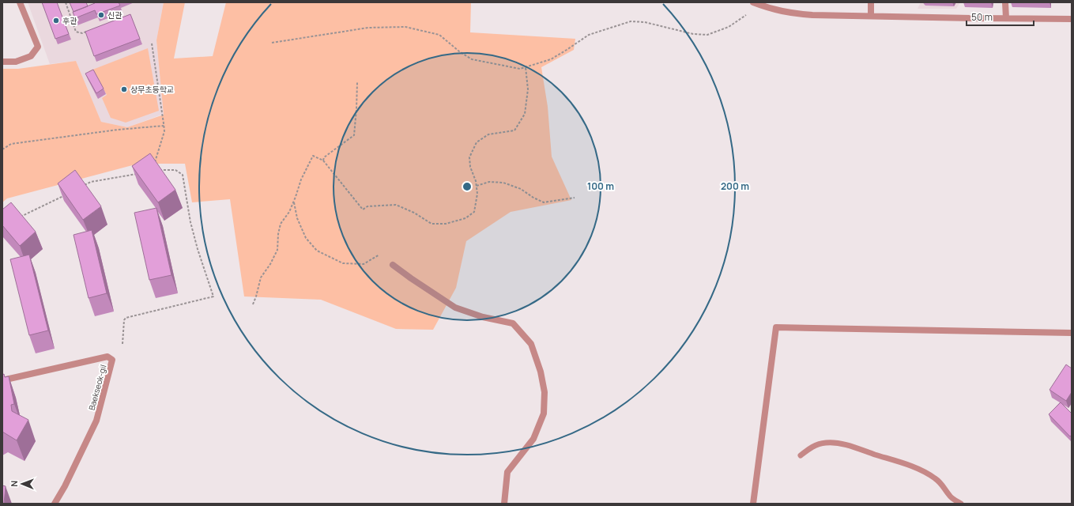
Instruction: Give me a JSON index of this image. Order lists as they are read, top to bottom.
{
  "streets": {
    "street": ["Baekseok-gil"]
  },
  "places": ["신관", "후관", "상무초등학교"],
  "scale_bar": "50 m",
  "north": "left",
  "rings": ["100 m", "200 m"]
}
